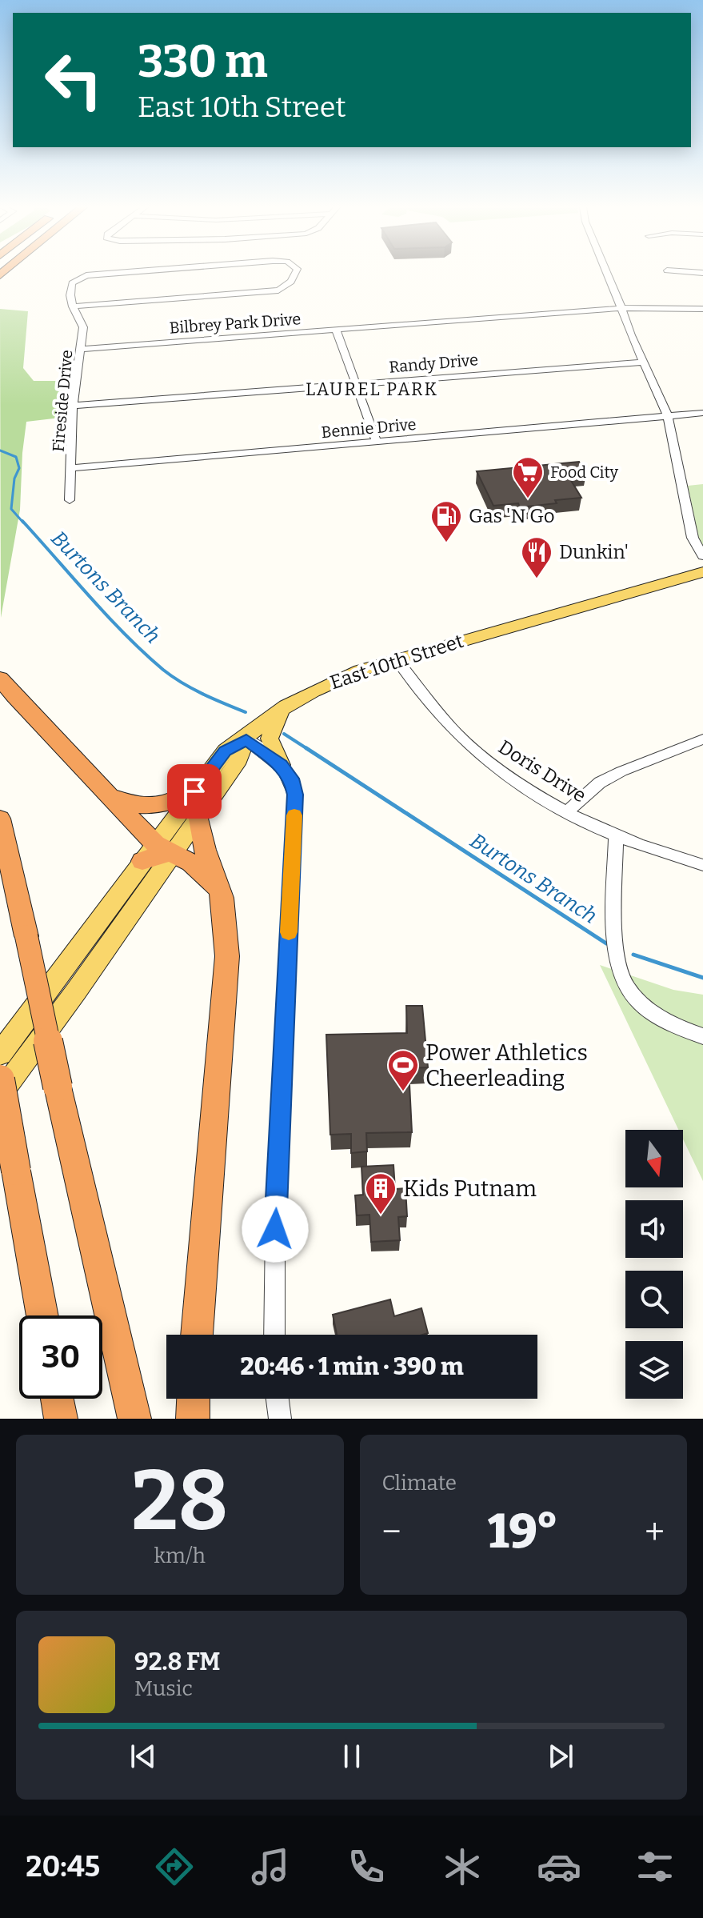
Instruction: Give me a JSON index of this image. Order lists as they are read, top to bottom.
{
  "streets": {
    "main road": ["East 10th Street"],
    "street": [
      "Bilbrey Park Drive",
      "Randy Drive",
      "Fireside Drive",
      "Bennie Drive",
      "Doris Drive"
    ]
  },
  "crossings": [
    ["Bilbrey Park Drive", "Fireside Drive"],
    ["Randy Drive", "Fireside Drive"],
    ["Fireside Drive", "Bennie Drive"],
    ["East 10th Street", "Doris Drive"]
  ],
  "districts": ["LAUREL PARK"],
  "water": ["Burtons Branch"],
  "places": {
    "supermarket": ["Food City"],
    "fuel station": ["Gas 'N Go"],
    "restaurant": ["Dunkin'"],
    "sports": ["Power Athletics Cheerleading"],
    "building": ["Kids Putnam"]
  },
  "north": "bottom",
  "page": {
    "turn": ["330 m", "East 10th Street"],
    "limit": "30",
    "trip": "20:46 · 1 min · 390 m",
    "tile": [
      ["28", "km/h"],
      "Climate"
    ],
    "heat": ["−", "19°", "+"],
    "song": ["92.8 FM", "Music"],
    "tabs": "20:45"
  }
}
